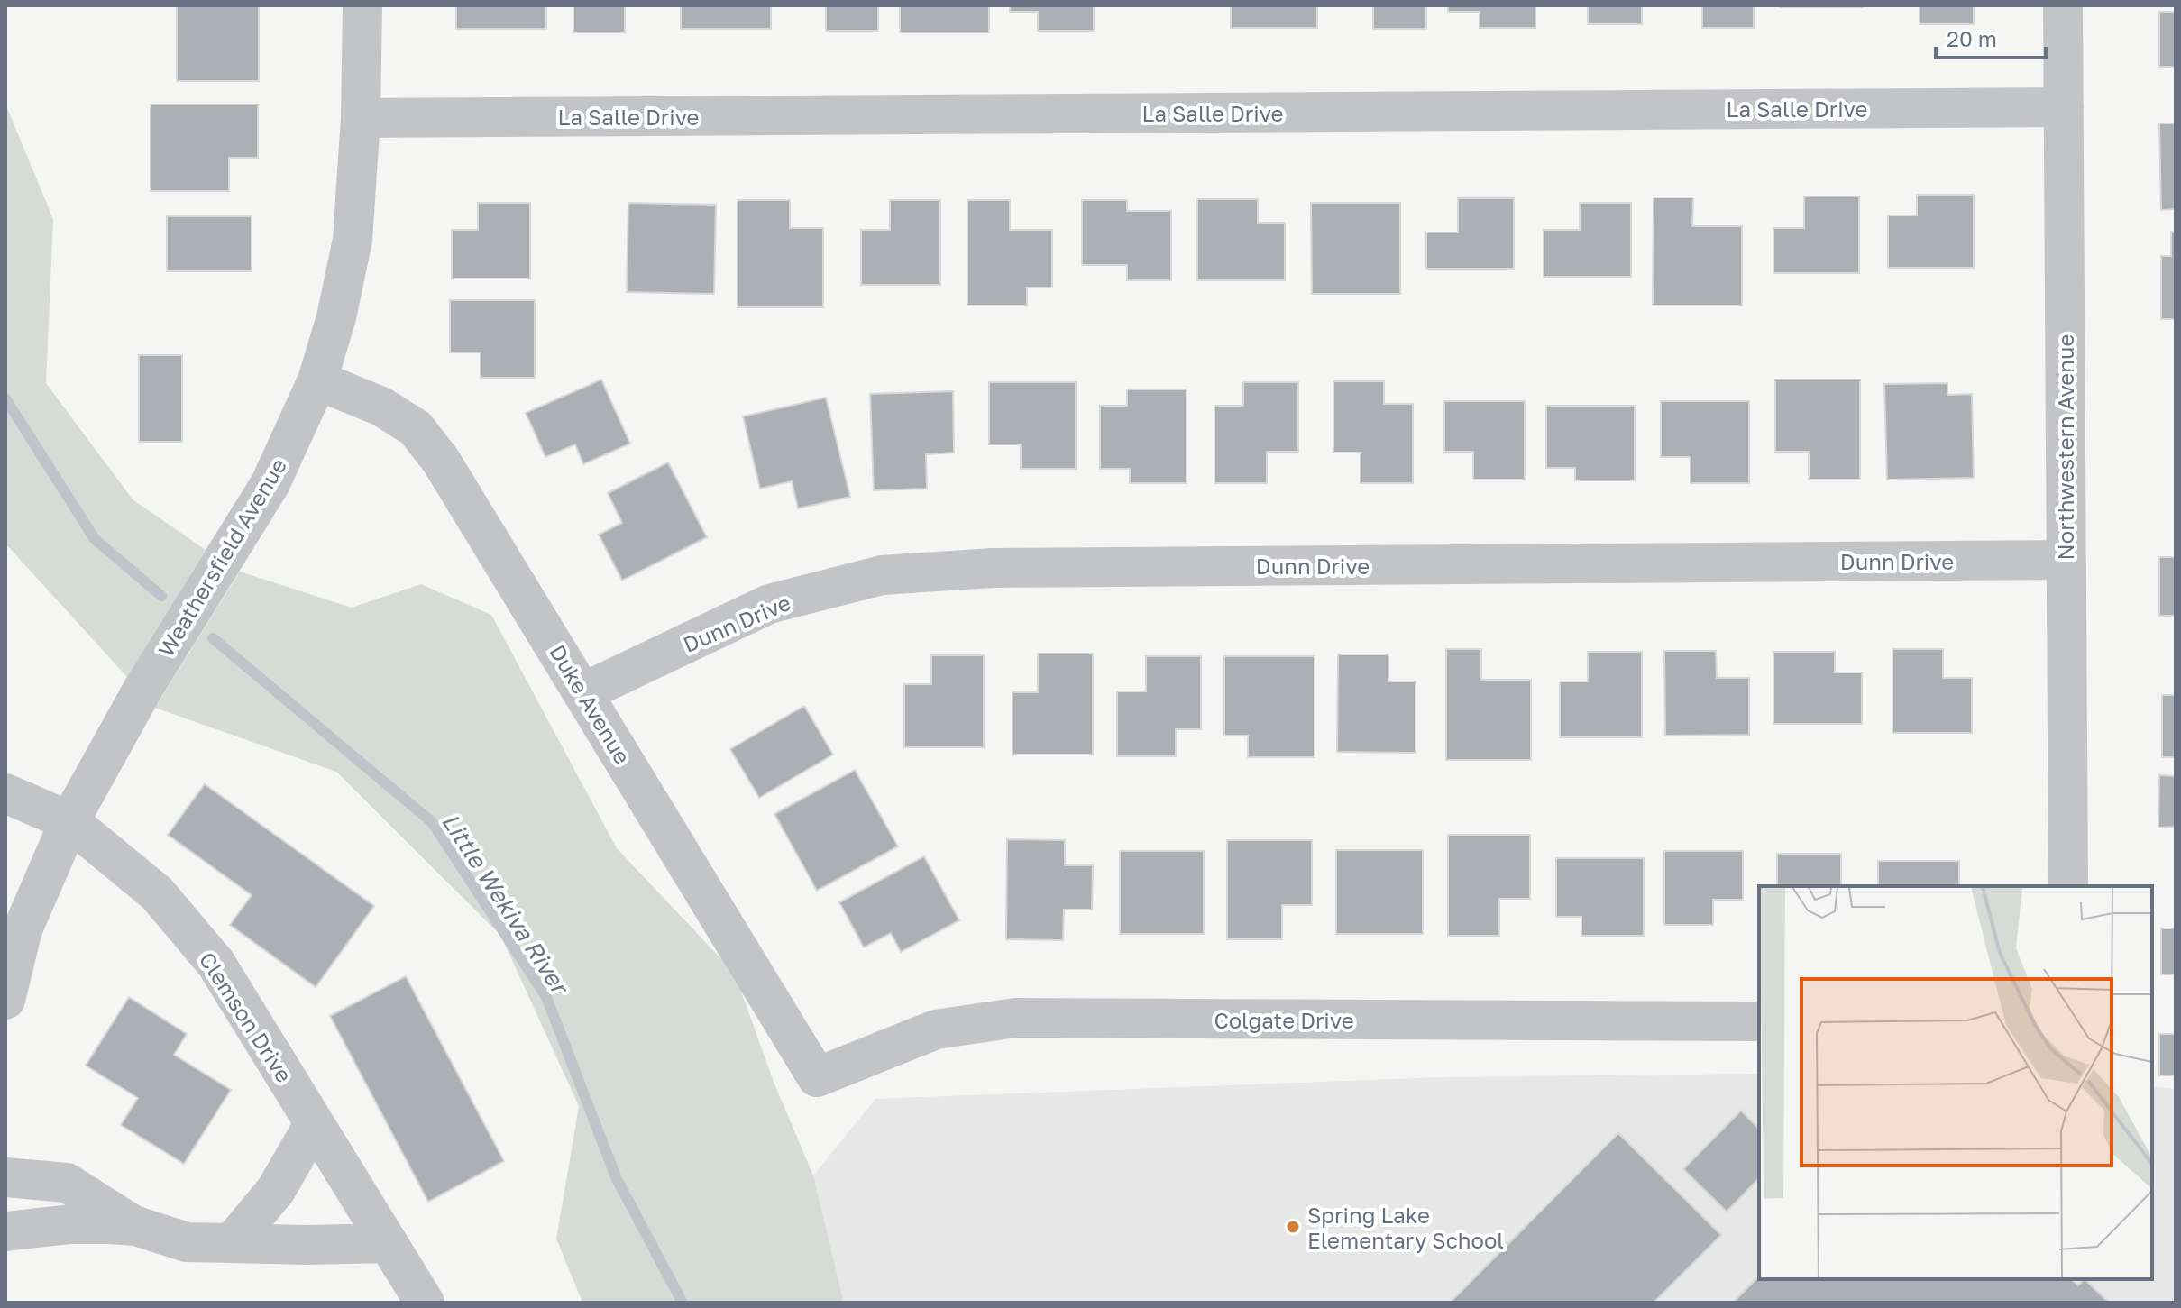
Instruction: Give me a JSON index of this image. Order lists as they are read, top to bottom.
{
  "streets": {
    "street": [
      "La Salle Drive",
      "Northwestern Avenue",
      "Weathersfield Avenue",
      "Dunn Drive",
      "Duke Avenue",
      "Clemson Drive",
      "Colgate Drive"
    ]
  },
  "crossings": [
    ["La Salle Drive", "Northwestern Avenue"],
    ["La Salle Drive", "Weathersfield Avenue"],
    ["Northwestern Avenue", "Dunn Drive"],
    ["Weathersfield Avenue", "Duke Avenue"],
    ["Weathersfield Avenue", "Clemson Drive"],
    ["Dunn Drive", "Duke Avenue"],
    ["Duke Avenue", "Colgate Drive"]
  ],
  "water": ["Little Wekiva River"],
  "places": ["Spring Lake Elementary School"],
  "scale_bar": "20 m"
}
